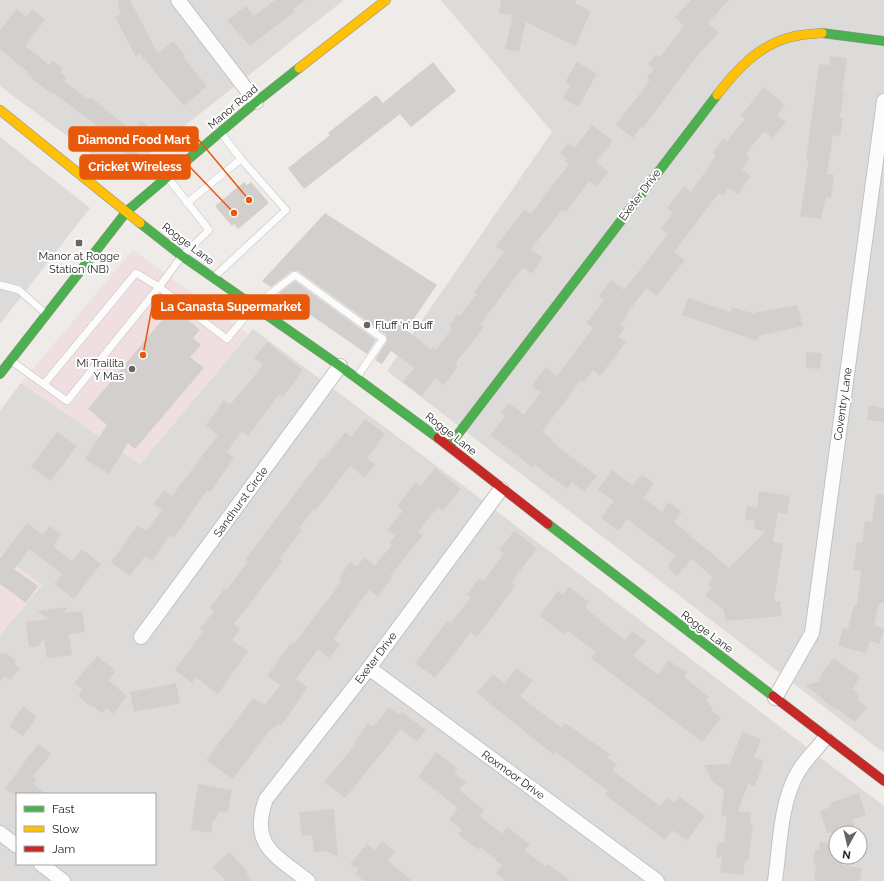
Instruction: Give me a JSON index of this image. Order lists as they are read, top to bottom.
{
  "streets": {
    "street": [
      "Manor Road",
      "Exeter Drive",
      "Rogge Lane",
      "Coventry Lane",
      "Sandhurst Circle",
      "Roxmoor Drive"
    ]
  },
  "crossings": [
    ["Manor Road", "Rogge Lane"],
    ["Exeter Drive", "Rogge Lane"],
    ["Exeter Drive", "Roxmoor Drive"],
    ["Rogge Lane", "Coventry Lane"],
    ["Rogge Lane", "Sandhurst Circle"]
  ],
  "places": {
    "other": [
      "Diamond Food Mart",
      "Cricket Wireless",
      "Fluff ‘n’ Buff",
      "La Canasta Supermarket",
      "Mi Trailita Y Mas"
    ],
    "transit": ["Manor at Rogge Station (NB)"]
  },
  "legend": ["Fast", "Slow", "Jam"],
  "north": "bottom"
}
